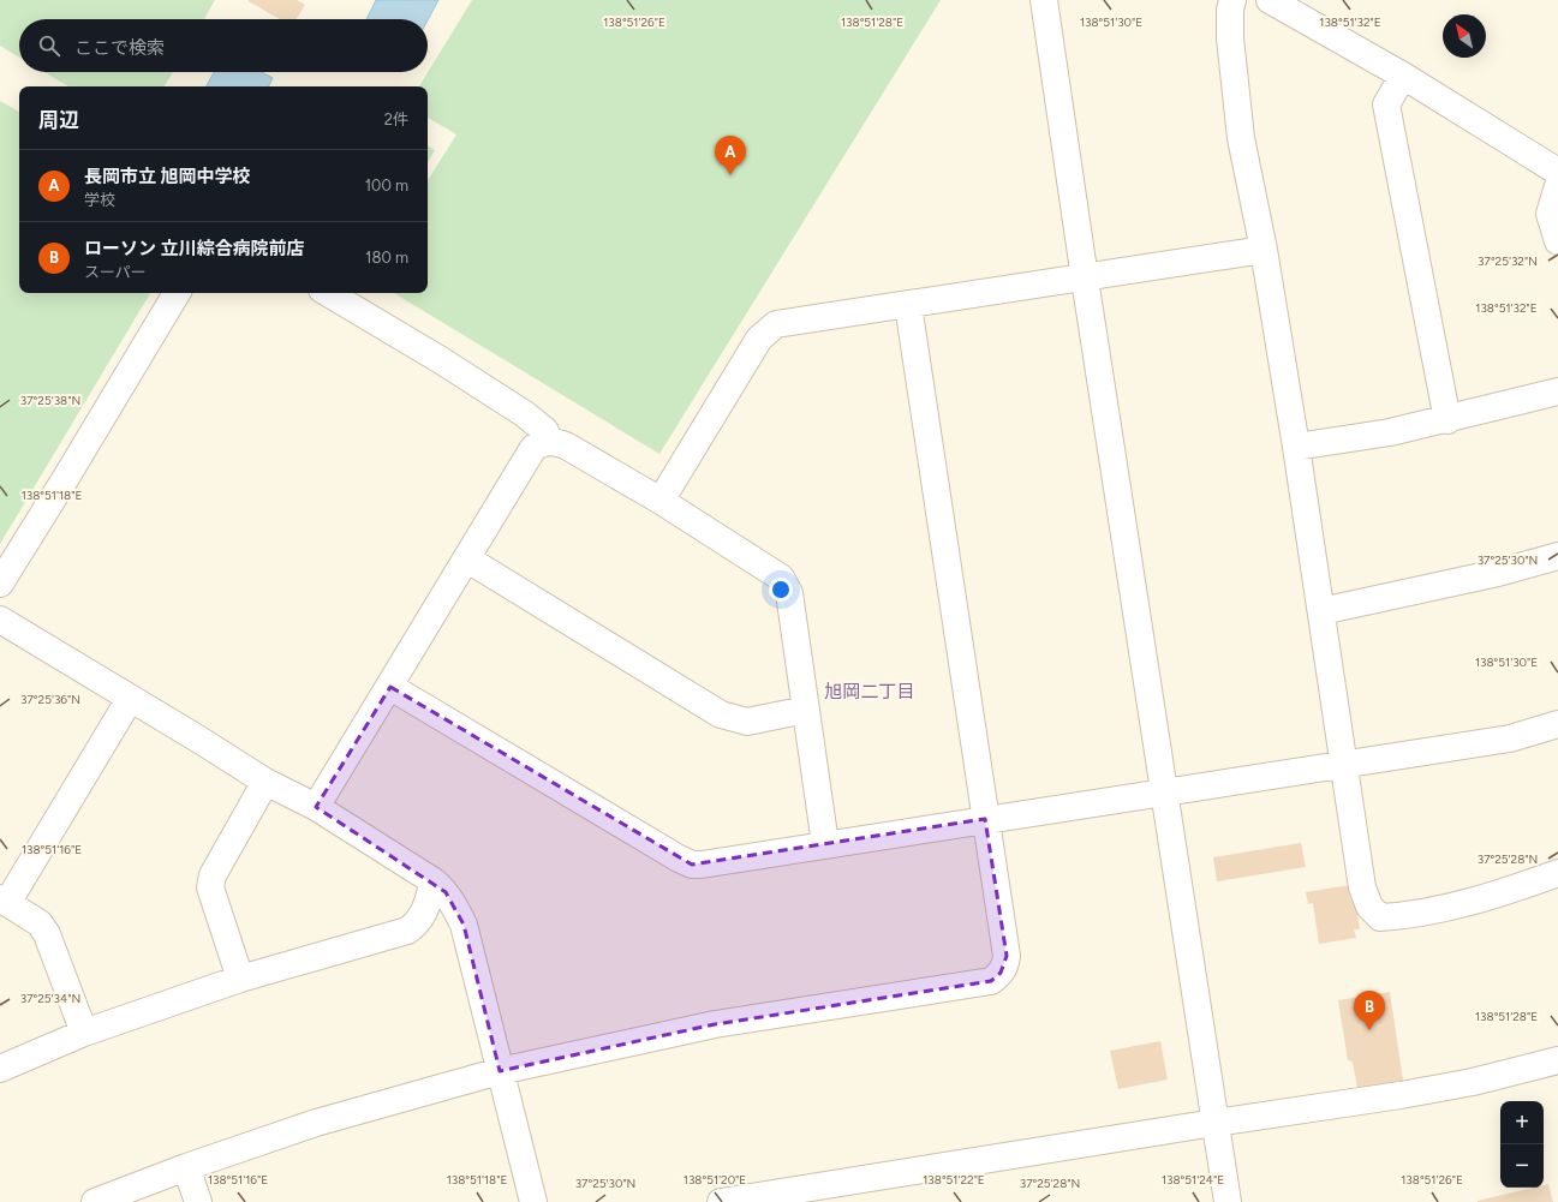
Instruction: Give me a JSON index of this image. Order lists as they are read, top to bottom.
{
  "districts": ["旭岡二丁目"],
  "north": "top left",
  "page": {
    "search": "ここで検索",
    "heading": ["周辺", "2件"],
    "pins": ["A", "B"],
    "list": [
      {
        "mark": "A",
        "name": "長岡市立 旭岡中学校",
        "note": "学校",
        "value": "100 m"
      },
      {
        "mark": "B",
        "name": "ローソン 立川綜合病院前店",
        "note": "スーパー",
        "value": "180 m"
      }
    ],
    "map_buttons": ["+", "−"]
  },
  "coordinates": [
    "138°51'26\"E",
    "138°51'28\"E",
    "138°51'30\"E",
    "138°51'32\"E",
    "37°25'32\"N",
    "37°25'38\"N",
    "138°51'18\"E",
    "37°25'30\"N",
    "37°25'36\"N",
    "138°51'16\"E",
    "37°25'28\"N",
    "37°25'34\"N",
    "138°51'20\"E",
    "138°51'22\"E",
    "138°51'24\"E"
  ]
}
